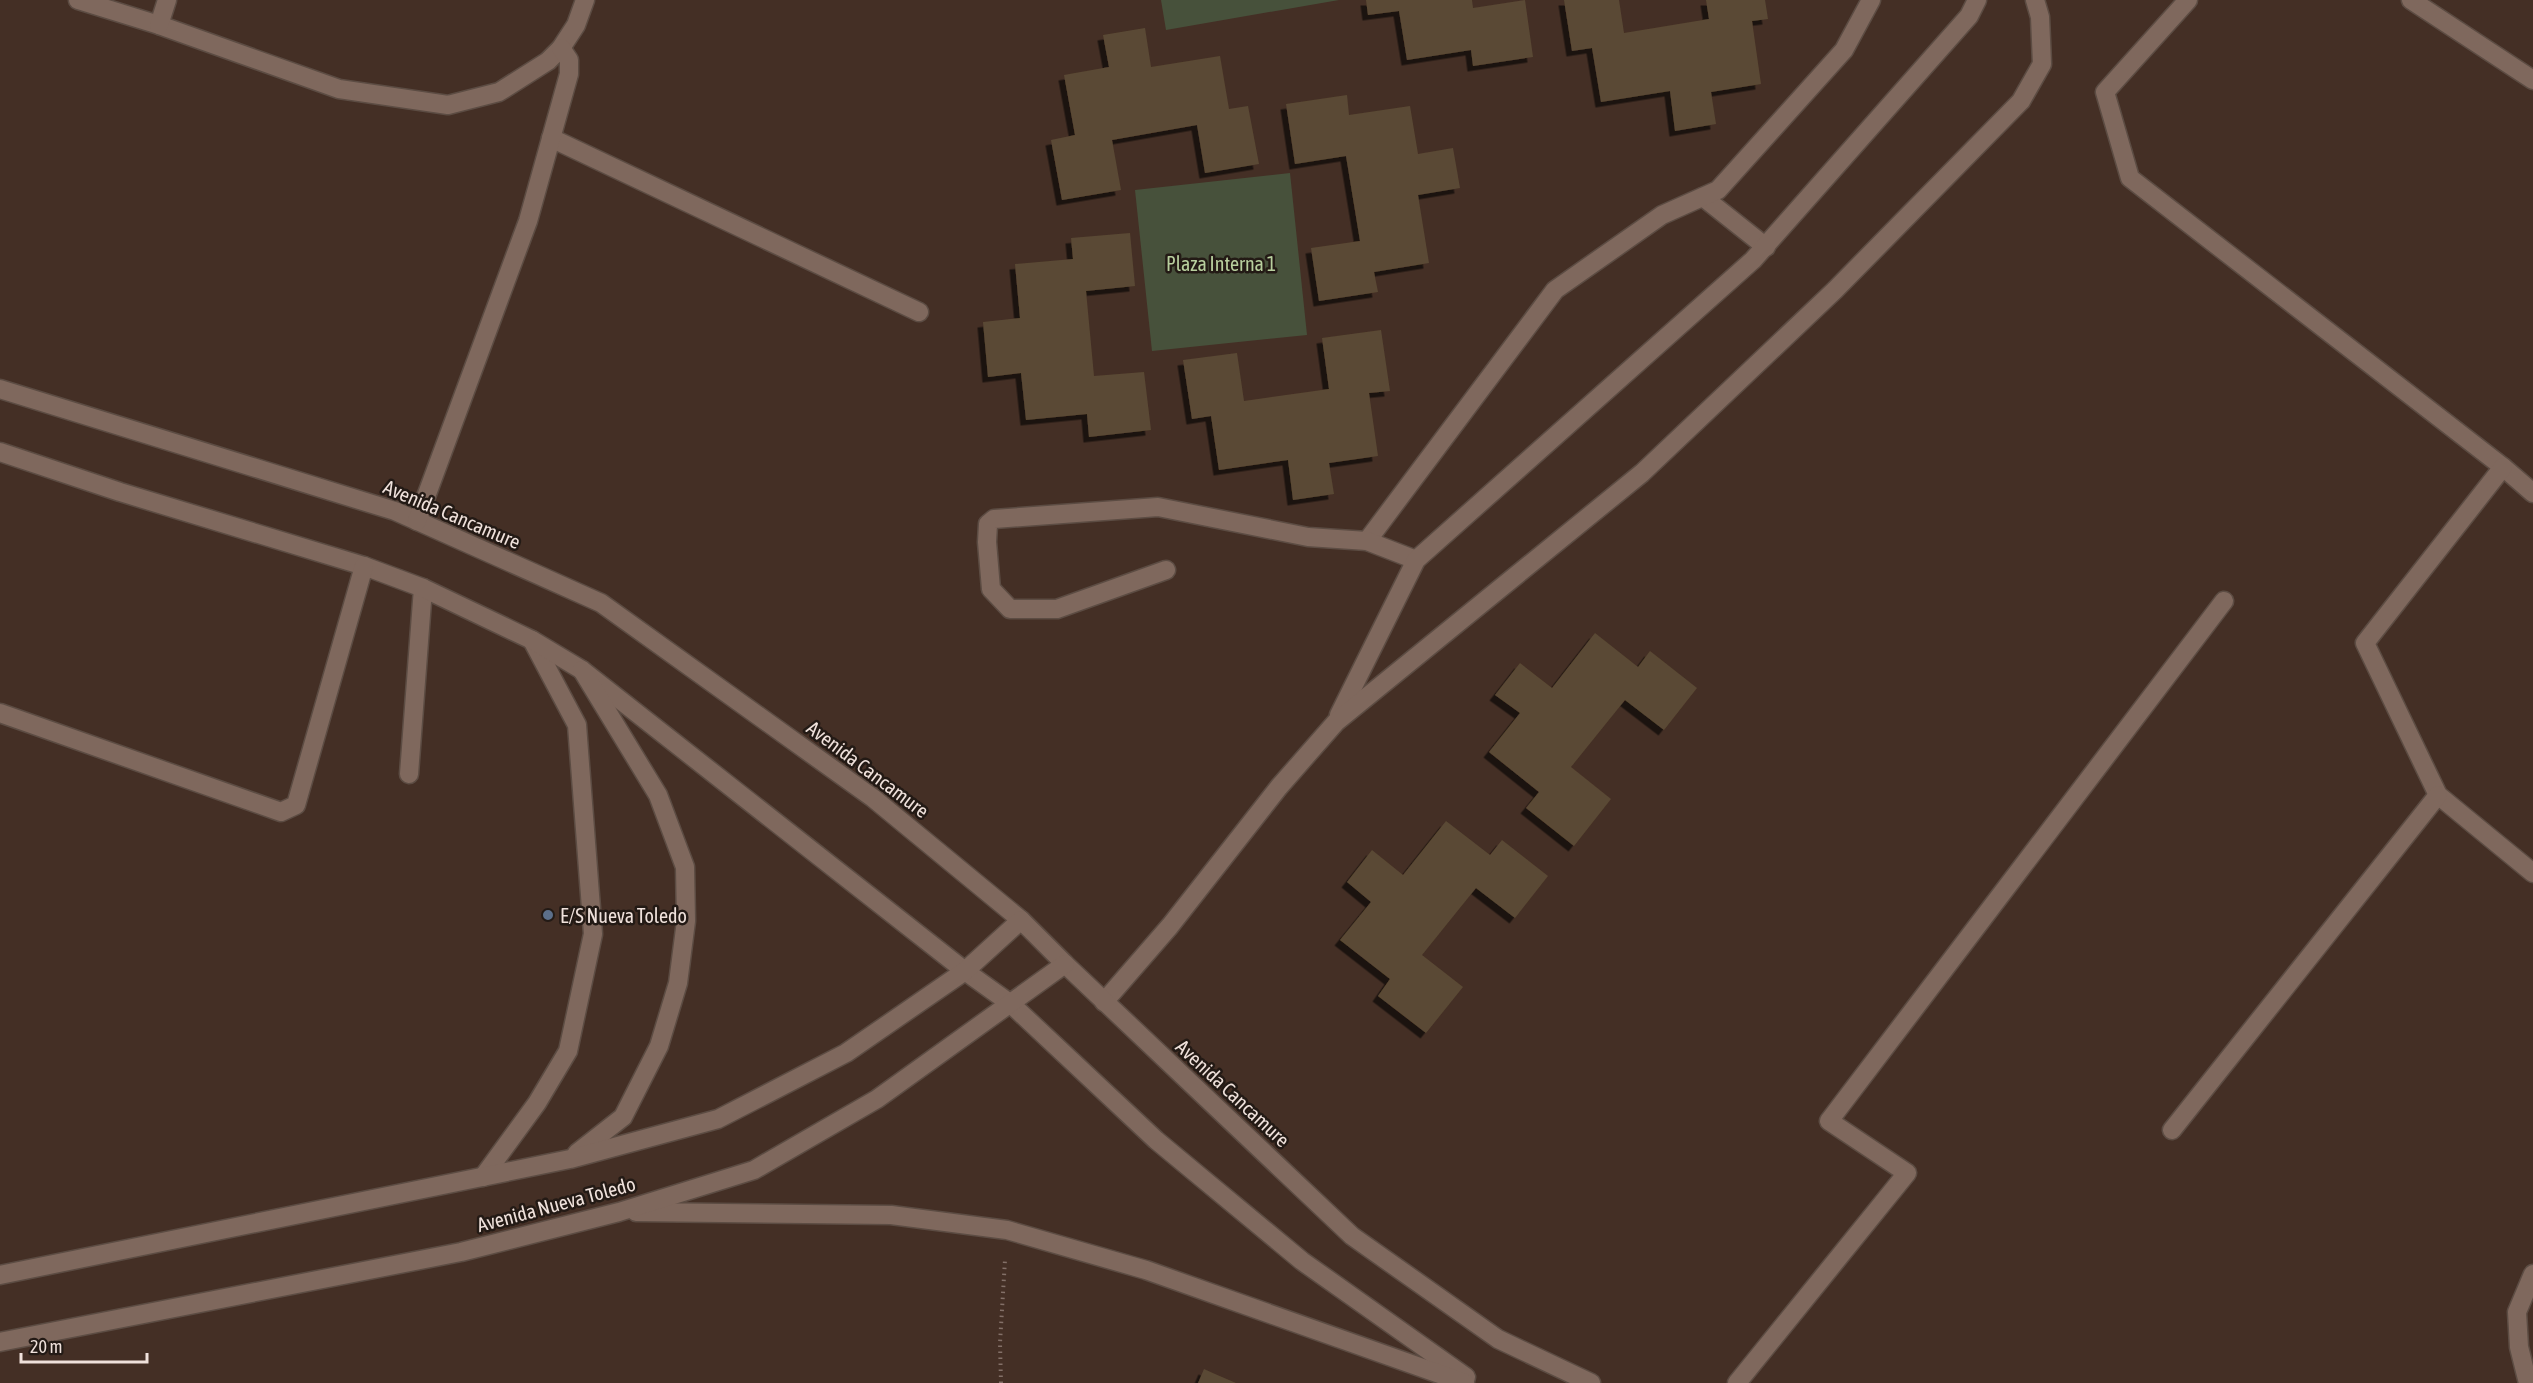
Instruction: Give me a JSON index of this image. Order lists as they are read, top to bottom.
{
  "streets": {
    "street": ["Avenida Cancamure", "Avenida Nueva Toledo"]
  },
  "crossings": [
    ["Avenida Cancamure", "Avenida Nueva Toledo"]
  ],
  "parks": ["Plaza Interna 1"],
  "places": ["E/S Nueva Toledo"],
  "scale_bar": "20 m"
}
